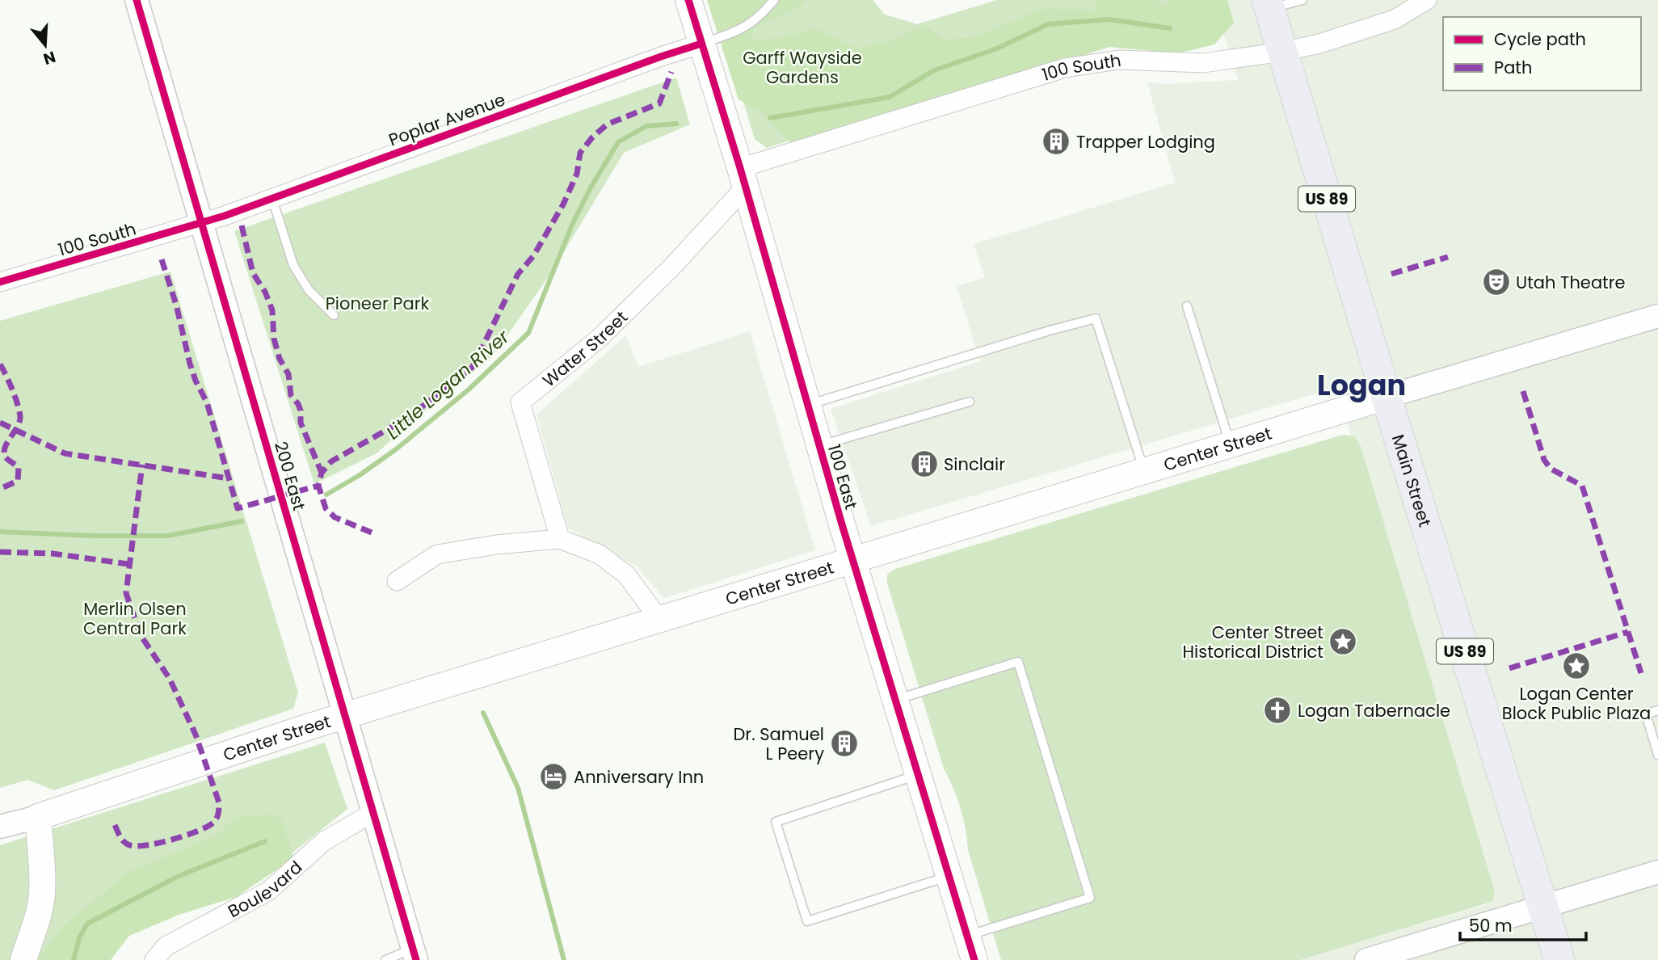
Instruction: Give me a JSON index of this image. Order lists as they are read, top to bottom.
{
  "streets": {
    "highway": ["US 89", "Main Street"],
    "main road": ["Center Street", "100 East"],
    "street": [
      "100 South",
      "Poplar Avenue",
      "Water Street",
      "200 East",
      "Boulevard"
    ]
  },
  "crossings": [
    ["100 South", "Poplar Avenue"],
    ["100 South", "Water Street"],
    ["100 South", "200 East"],
    ["100 South", "100 East"],
    ["100 South", "Main Street"],
    ["Poplar Avenue", "200 East"],
    ["Poplar Avenue", "100 East"],
    ["Water Street", "100 East"],
    ["Center Street", "200 East"],
    ["Center Street", "100 East"],
    ["Center Street", "Main Street"],
    ["200 East", "Boulevard"]
  ],
  "districts": ["Logan"],
  "water": ["Little Logan River"],
  "parks": ["Garff Wayside Gardens", "Pioneer Park", "Merlin Olsen Central Park"],
  "places": {
    "building": ["Trapper Lodging", "Sinclair", "Dr. Samuel L Peery"],
    "theatre": ["Utah Theatre"],
    "place": ["Center Street Historical District", "Logan Center Block Public Plaza"],
    "church": ["Logan Tabernacle"],
    "hotel": ["Anniversary Inn"]
  },
  "legend": ["Cycle path", "Path"],
  "scale_bar": "50 m",
  "north": "bottom"
}
